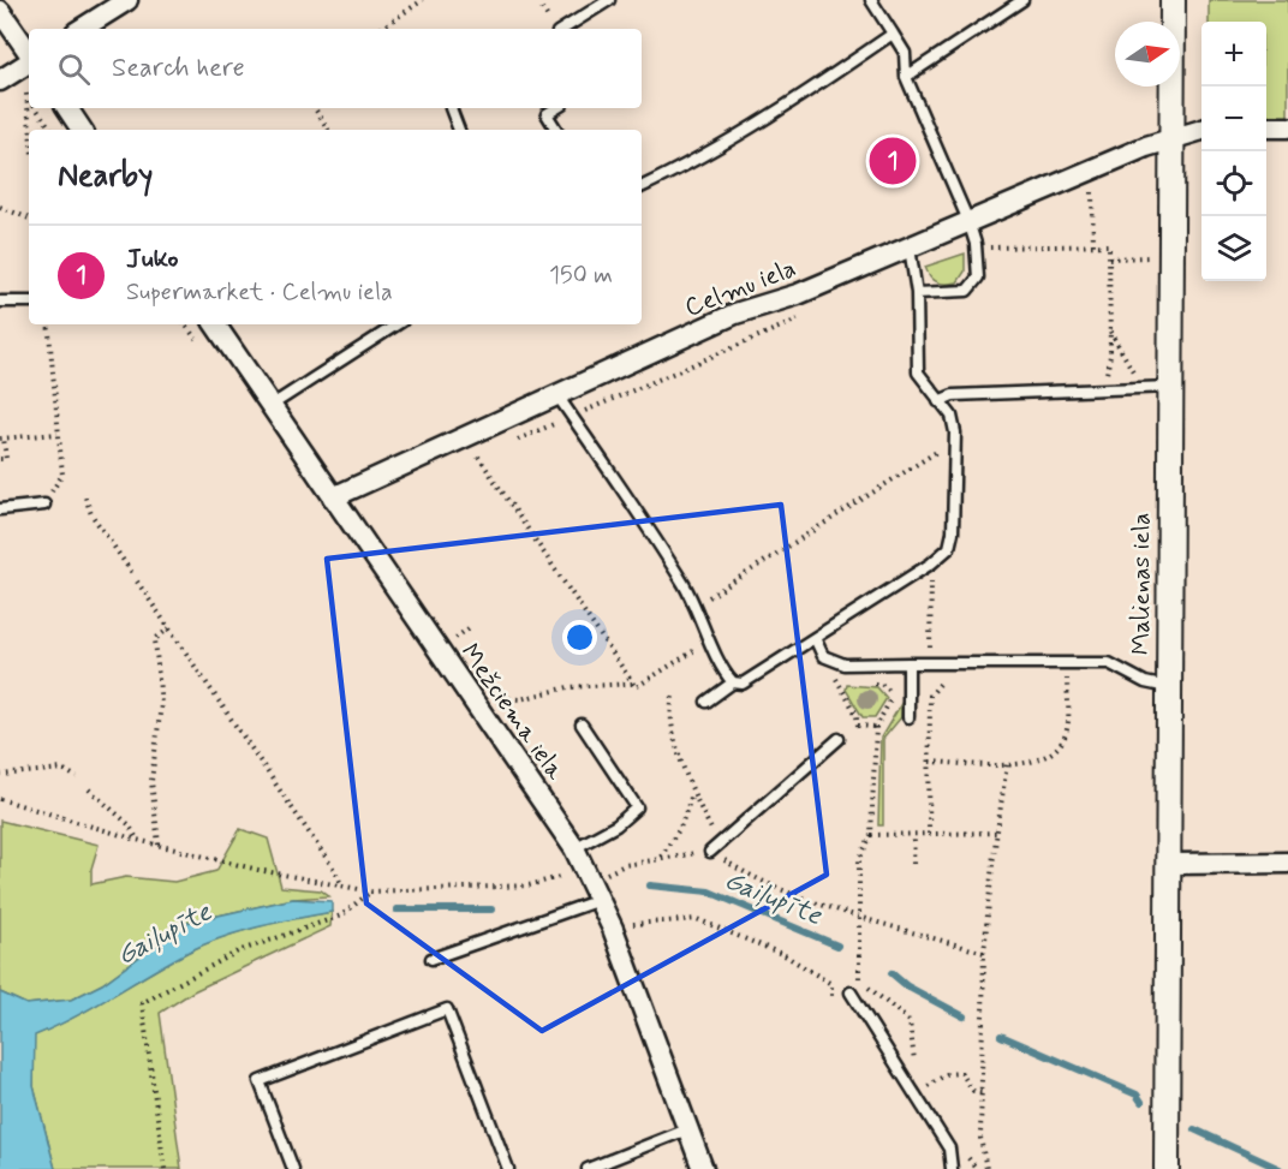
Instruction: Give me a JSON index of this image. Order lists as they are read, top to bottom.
{
  "streets": {
    "street": ["Celmu iela", "Malienas iela", "Mežciema iela"]
  },
  "crossings": [
    ["Celmu iela", "Malienas iela"],
    ["Celmu iela", "Mežciema iela"]
  ],
  "water": ["Gaiļupīte"],
  "north": "right",
  "page": {
    "map_buttons": ["+", "−"],
    "search": "Search here",
    "heading": "Nearby",
    "pins": "1",
    "list": [
      {
        "mark": "1",
        "name": "Juko",
        "note": "Supermarket · Celmu iela",
        "value": "150 m"
      }
    ]
  }
}
